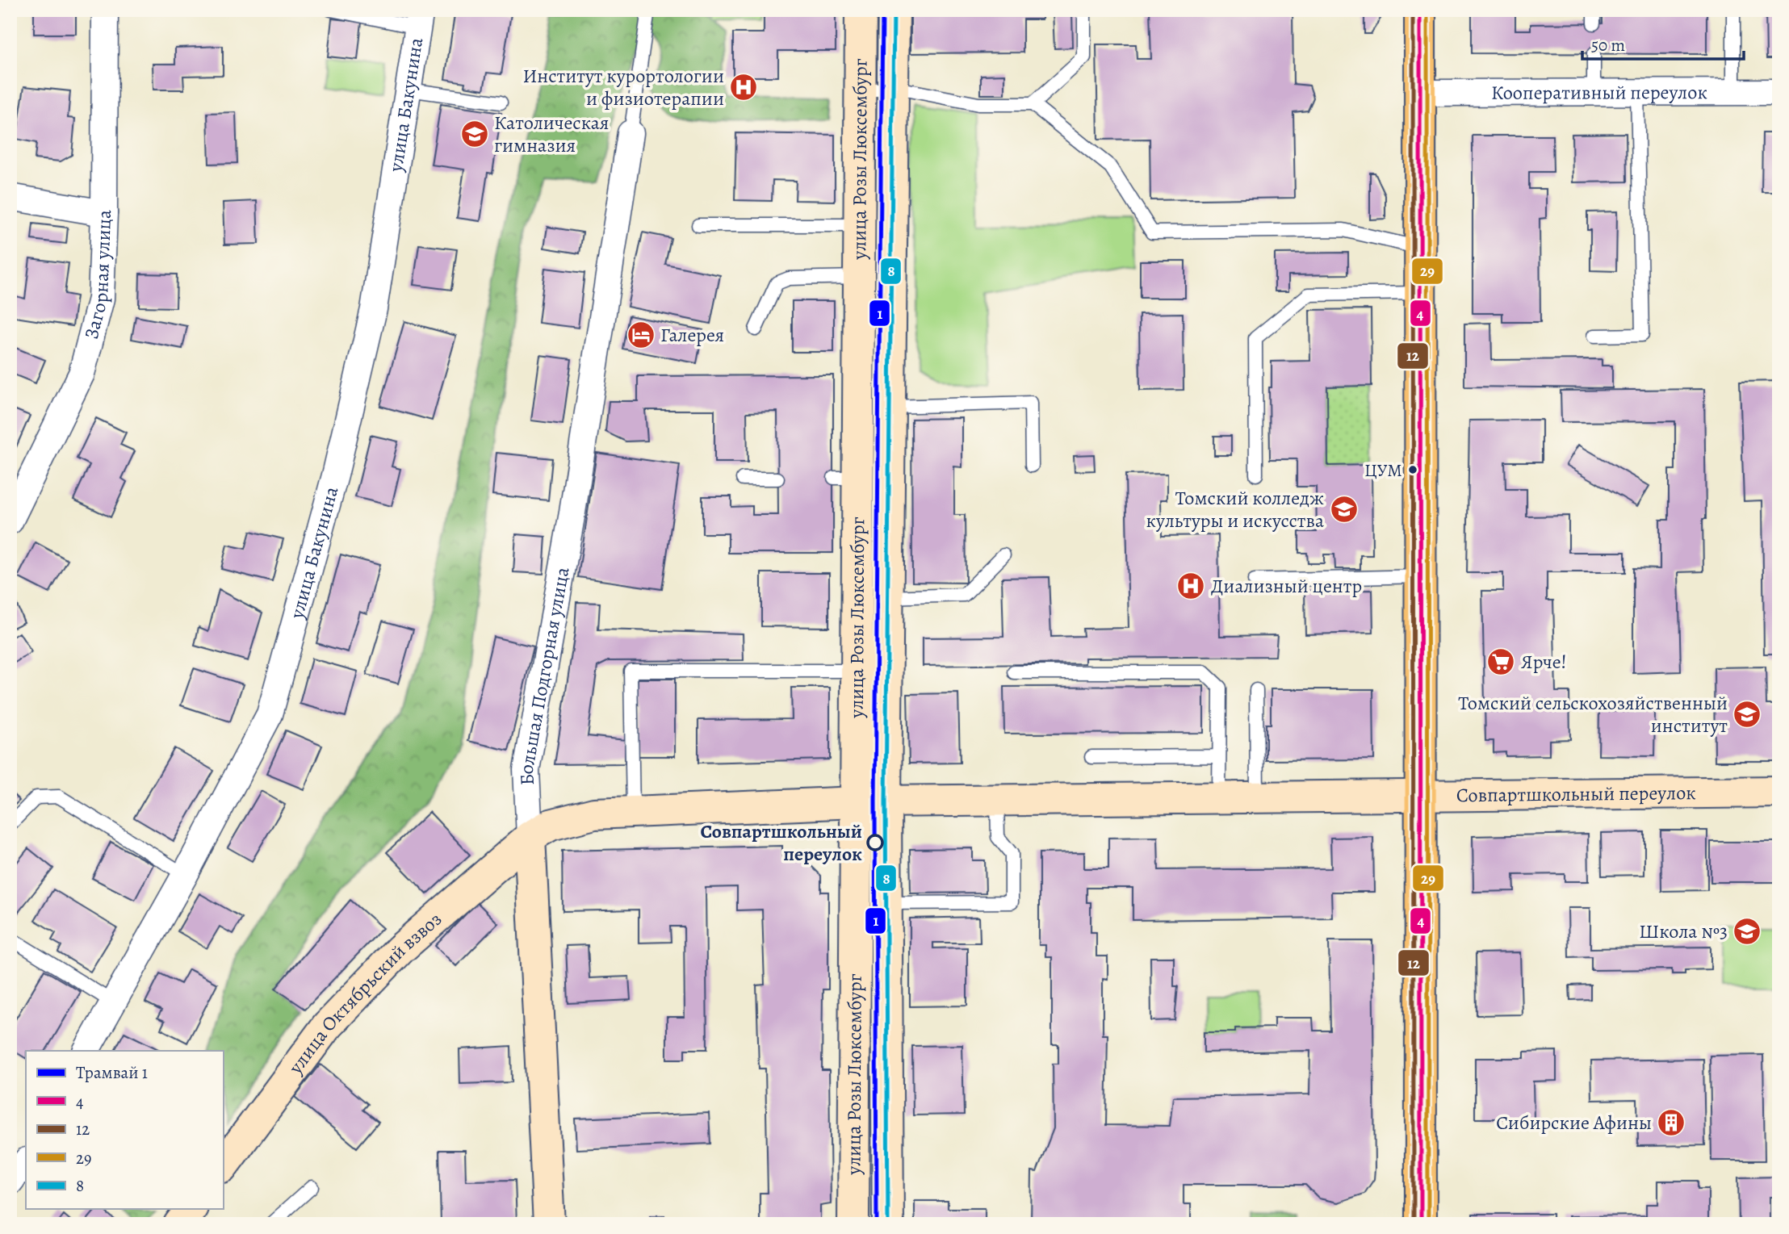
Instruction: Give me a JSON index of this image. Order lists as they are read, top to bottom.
{
  "streets": {
    "main road": [
      "улица Розы Люксембург",
      "Большая Подгорная улица",
      "Совпартшкольный переулок",
      "улица Октябрьский взвоз"
    ],
    "street": ["Кооперативный переулок", "улица Бакунина", "Загорная улица"]
  },
  "crossings": [
    ["улица Розы Люксембург", "Совпартшкольный переулок"],
    ["Большая Подгорная улица", "Совпартшкольный переулок"],
    ["Большая Подгорная улица", "улица Октябрьский взвоз"],
    ["Совпартшкольный переулок", "улица Октябрьский взвоз"]
  ],
  "places": {
    "hospital": ["Институт курортологии и физиотерапии", "Диализный центр"],
    "school or university": [
      "Католическая гимназия",
      "Томский колледж культуры и искусства",
      "Томский сельскохозяйственный институт",
      "Школа №3"
    ],
    "hotel": ["Галерея"],
    "other": ["ЦУМ", "Совпартшкольный переулок"],
    "supermarket": ["Ярче!"],
    "building": ["Сибирские Афины"]
  },
  "lines": [
    "tram line 1",
    "transit line 4",
    "transit line 12",
    "transit line 29",
    "transit line 8"
  ],
  "legend": [
    "Трамвай 1",
    "4",
    "12",
    "29",
    "8"
  ],
  "scale_bar": "50 m"
}
